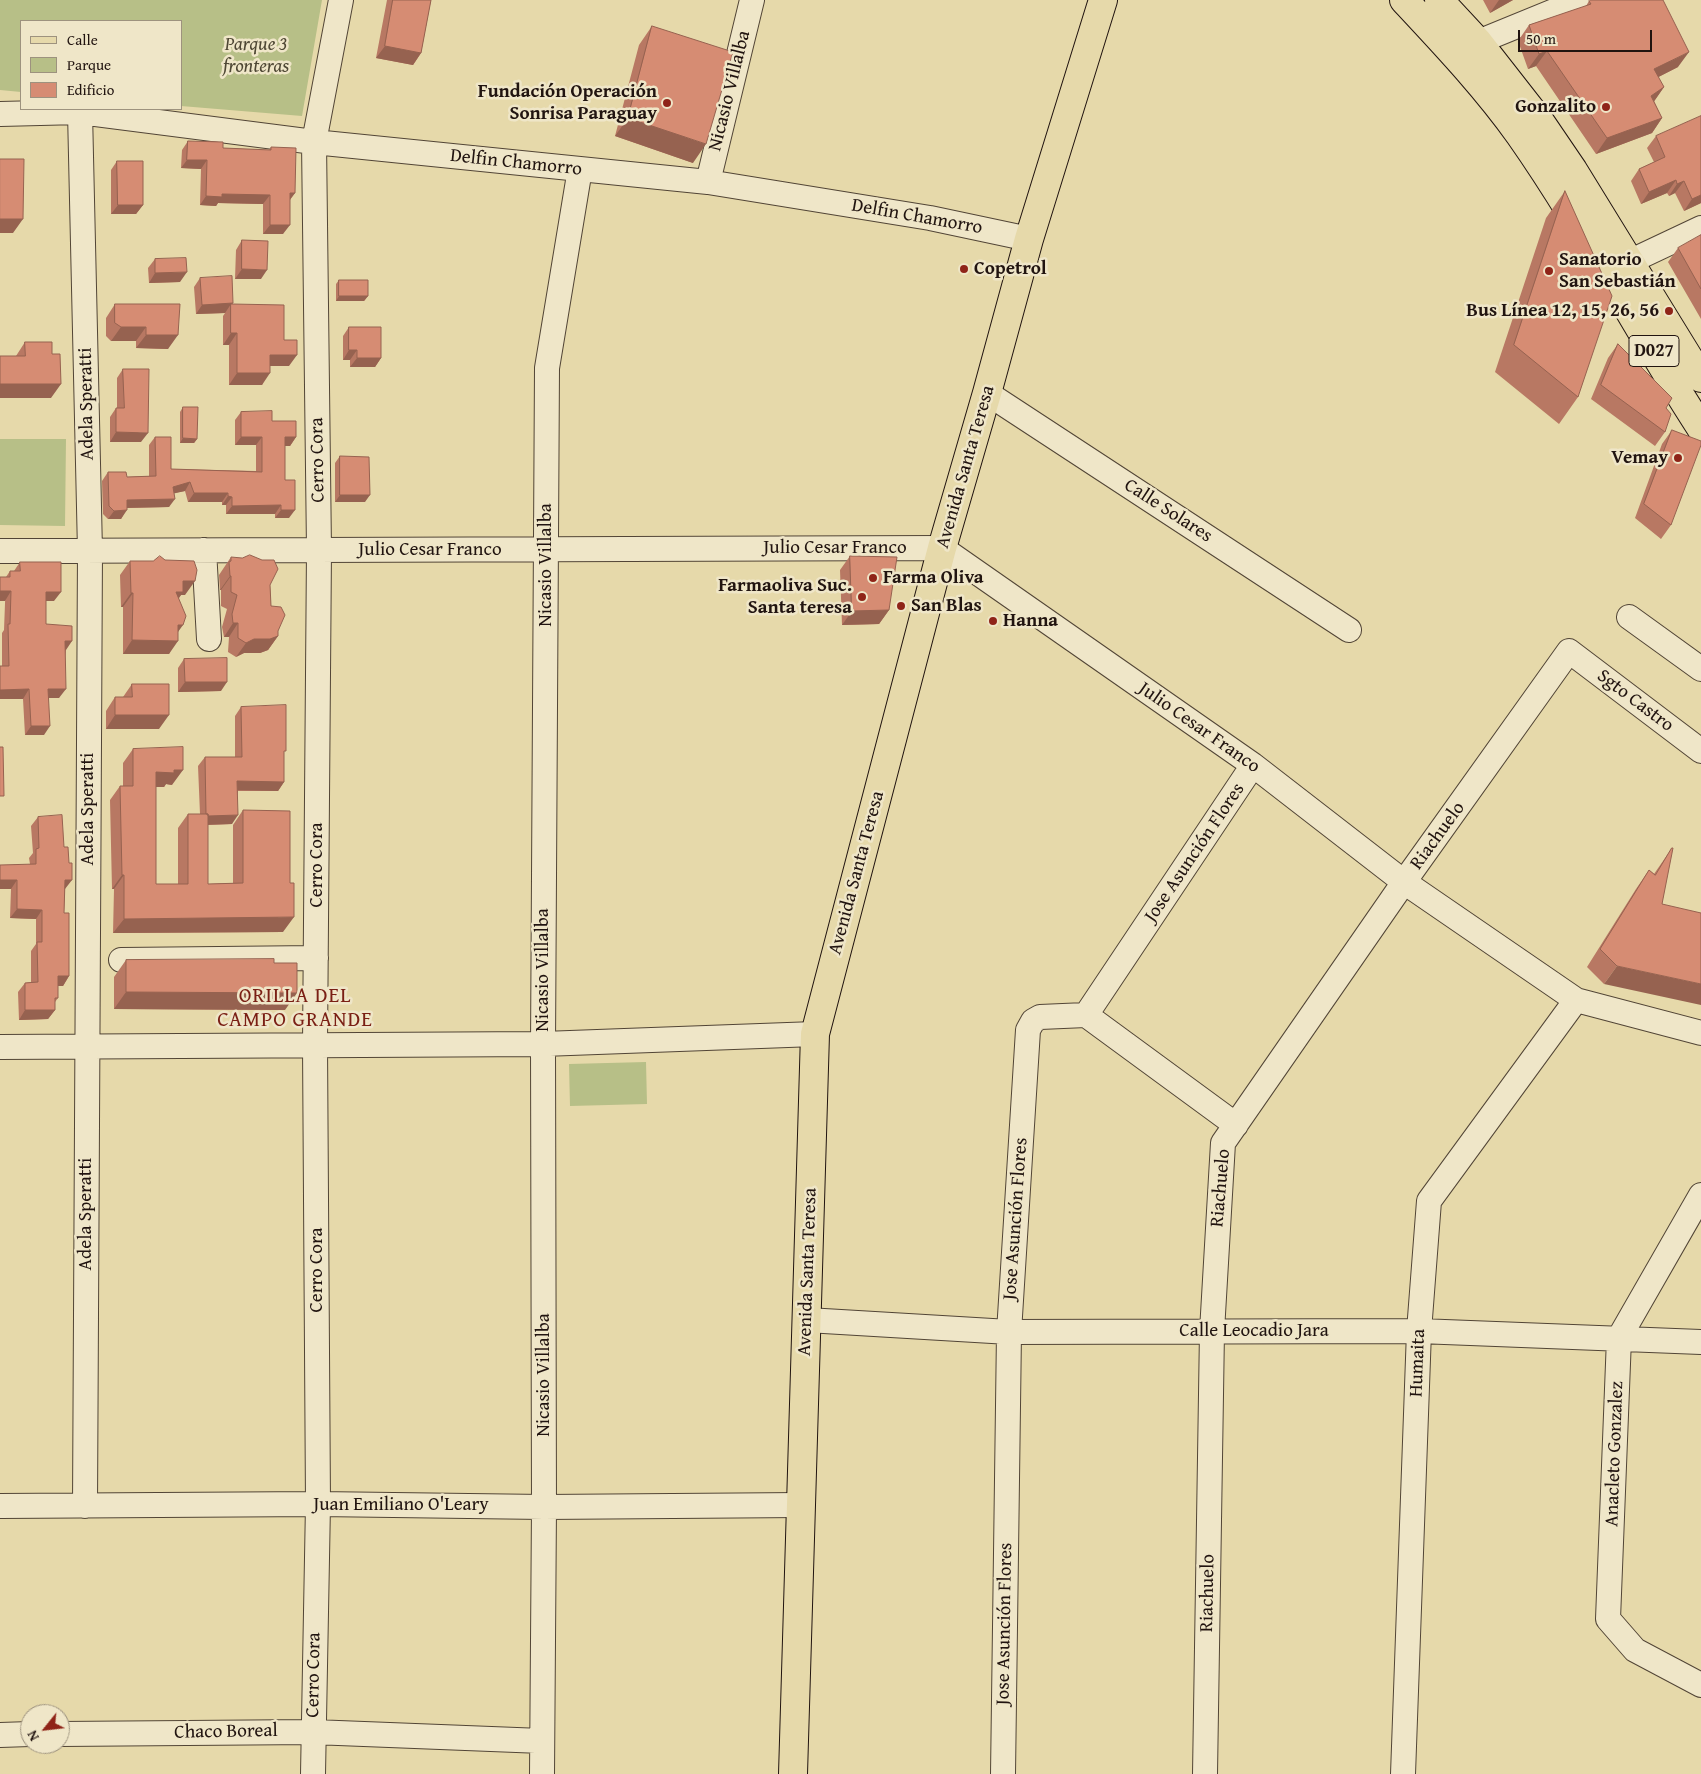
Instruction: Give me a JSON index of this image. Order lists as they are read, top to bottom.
{
  "streets": {
    "main road": ["D027", "Avenida Santa Teresa"],
    "street": [
      "Nicasio Villalba",
      "Delfin Chamorro",
      "Adela Speratti",
      "Cerro Cora",
      "Calle Solares",
      "Julio Cesar Franco",
      "Sgto Castro",
      "Riachuelo",
      "Jose Asunción Flores",
      "Calle Leocadio Jara",
      "Humaita",
      "Anacleto Gonzalez",
      "Juan Emiliano O'Leary",
      "Chaco Boreal"
    ]
  },
  "crossings": [
    ["Nicasio Villalba", "Delfin Chamorro"],
    ["Nicasio Villalba", "Julio Cesar Franco"],
    ["Nicasio Villalba", "Juan Emiliano O'Leary"],
    ["Nicasio Villalba", "Chaco Boreal"],
    ["Delfin Chamorro", "Adela Speratti"],
    ["Delfin Chamorro", "Cerro Cora"],
    ["Delfin Chamorro", "Avenida Santa Teresa"],
    ["Adela Speratti", "Julio Cesar Franco"],
    ["Adela Speratti", "Juan Emiliano O'Leary"],
    ["Cerro Cora", "Julio Cesar Franco"],
    ["Cerro Cora", "Juan Emiliano O'Leary"],
    ["Cerro Cora", "Chaco Boreal"],
    ["Avenida Santa Teresa", "Calle Solares"],
    ["Avenida Santa Teresa", "Julio Cesar Franco"],
    ["Avenida Santa Teresa", "Calle Leocadio Jara"],
    ["Avenida Santa Teresa", "Juan Emiliano O'Leary"],
    ["Julio Cesar Franco", "Riachuelo"],
    ["Julio Cesar Franco", "Jose Asunción Flores"],
    ["Julio Cesar Franco", "Humaita"],
    ["Sgto Castro", "Riachuelo"],
    ["Riachuelo", "Calle Leocadio Jara"],
    ["Jose Asunción Flores", "Calle Leocadio Jara"],
    ["Calle Leocadio Jara", "Humaita"],
    ["Calle Leocadio Jara", "Anacleto Gonzalez"]
  ],
  "districts": ["ORILLA DEL CAMPO GRANDE"],
  "parks": ["Parque 3 fronteras"],
  "places": [
    "Fundación Operación Sonrisa Paraguay",
    "Gonzalito",
    "Copetrol",
    "Sanatorio San Sebastián",
    "Bus Línea 12, 15, 26, 56",
    "Vemay",
    "Farma Oliva",
    "Farmaoliva Suc. Santa teresa",
    "San Blas",
    "Hanna"
  ],
  "legend": ["Calle", "Parque", "Edificio"],
  "scale_bar": "50 m",
  "north": "bottom left"
}
